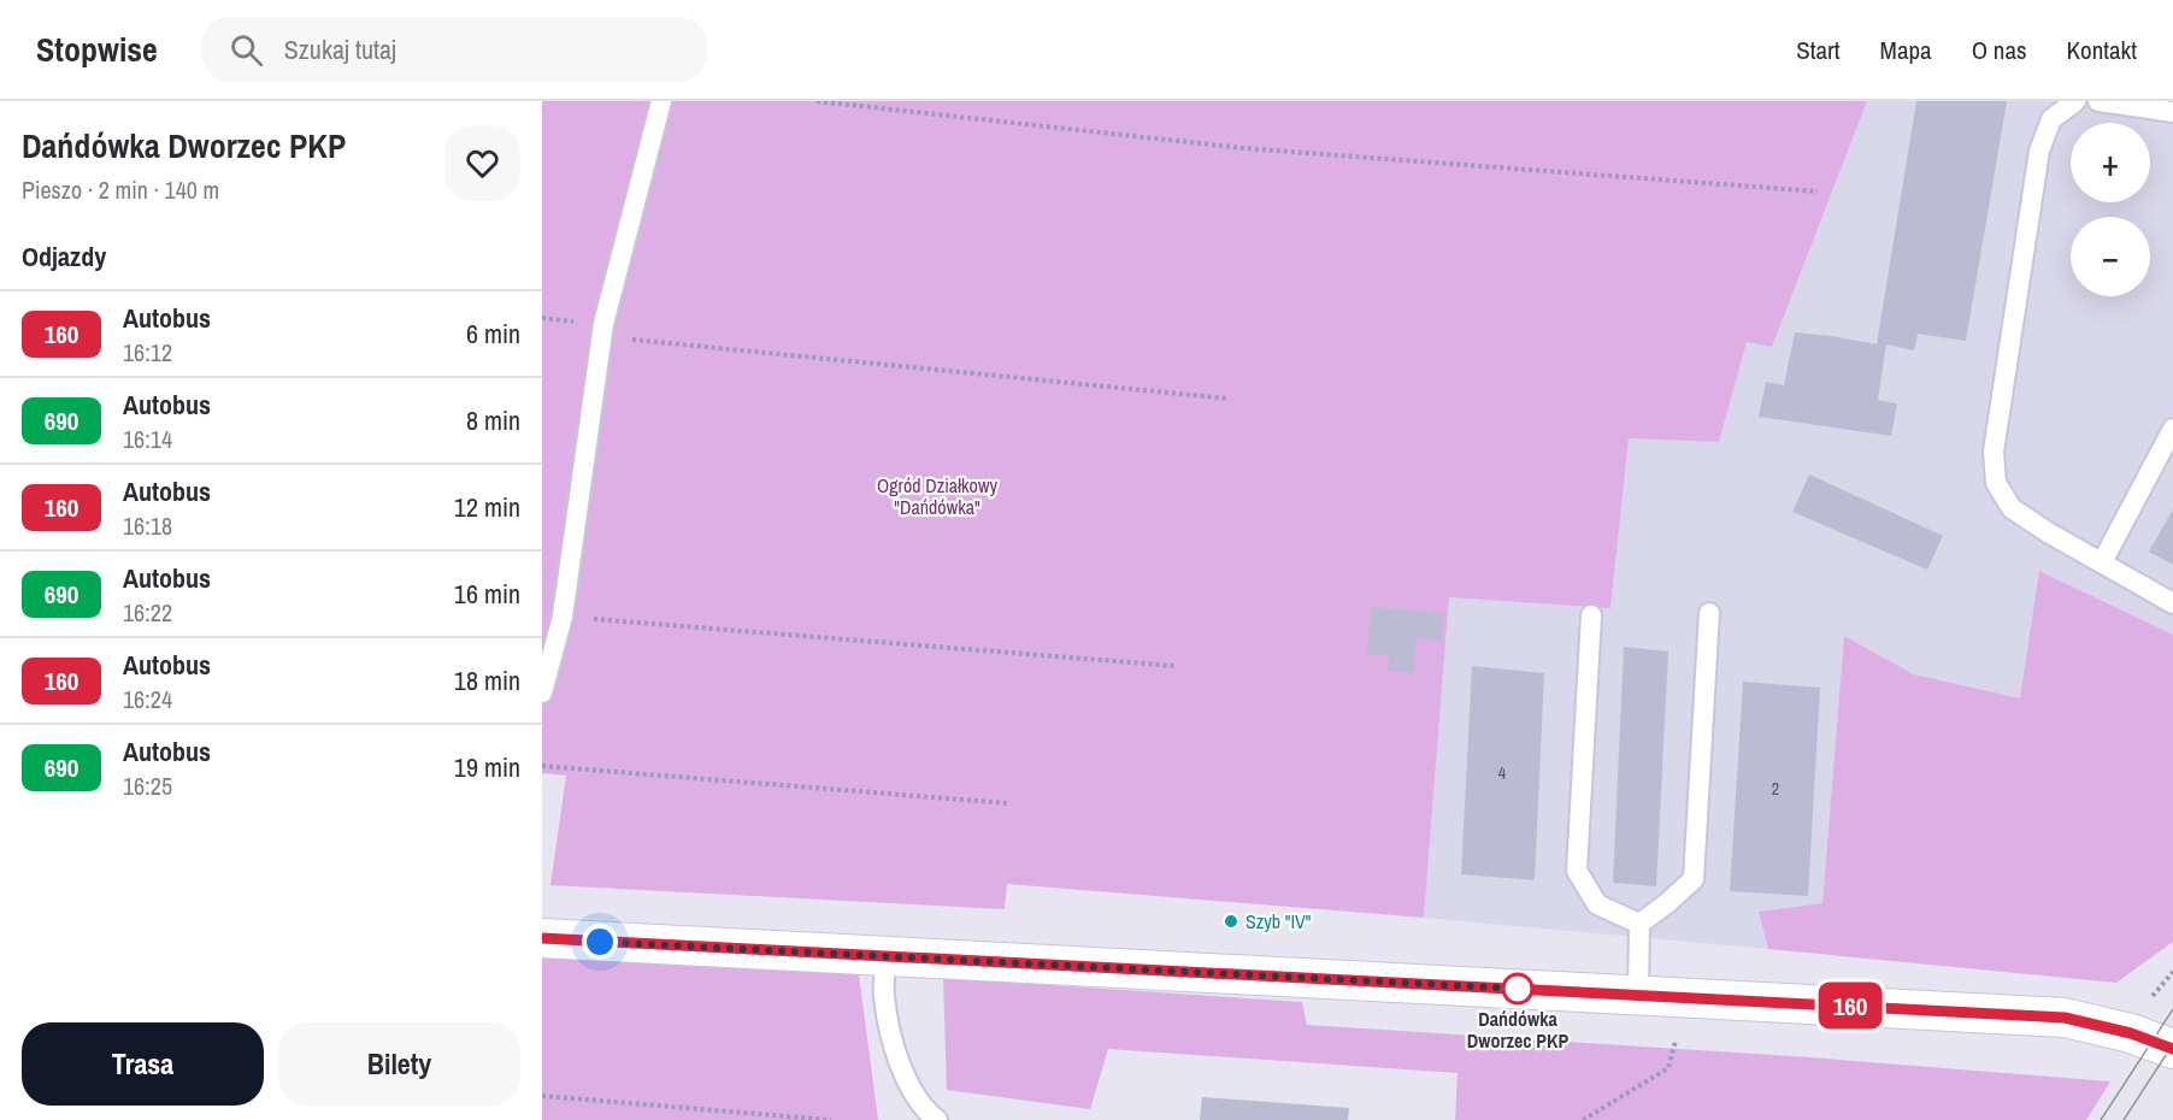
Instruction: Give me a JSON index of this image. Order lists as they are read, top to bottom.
{
  "parks": ["Ogród Działkowy \"Dańdówka\""],
  "places": ["Szyb \"IV\"", "Dańdówka Dworzec PKP"],
  "lines": ["bus line 160"],
  "house_numbers": ["4", "2"],
  "page": {
    "header": "Stopwise",
    "search": "Szukaj tutaj",
    "nav": [
      "Start",
      "Mapa",
      "O nas",
      "Kontakt"
    ],
    "heading": [
      ["Dańdówka Dworzec PKP", "Pieszo · 2 min · 140 m"],
      "Odjazdy"
    ],
    "on_map": "160",
    "map_buttons": ["+", "−"],
    "list": [
      {
        "mark": "160",
        "name": "Autobus",
        "note": "16:12",
        "value": "6 min"
      },
      {
        "mark": "690",
        "name": "Autobus",
        "note": "16:14",
        "value": "8 min"
      },
      {
        "mark": "160",
        "name": "Autobus",
        "note": "16:18",
        "value": "12 min"
      },
      {
        "mark": "690",
        "name": "Autobus",
        "note": "16:22",
        "value": "16 min"
      },
      {
        "mark": "160",
        "name": "Autobus",
        "note": "16:24",
        "value": "18 min"
      },
      {
        "mark": "690",
        "name": "Autobus",
        "note": "16:25",
        "value": "19 min"
      }
    ],
    "buttons": ["Trasa", "Bilety"]
  }
}
